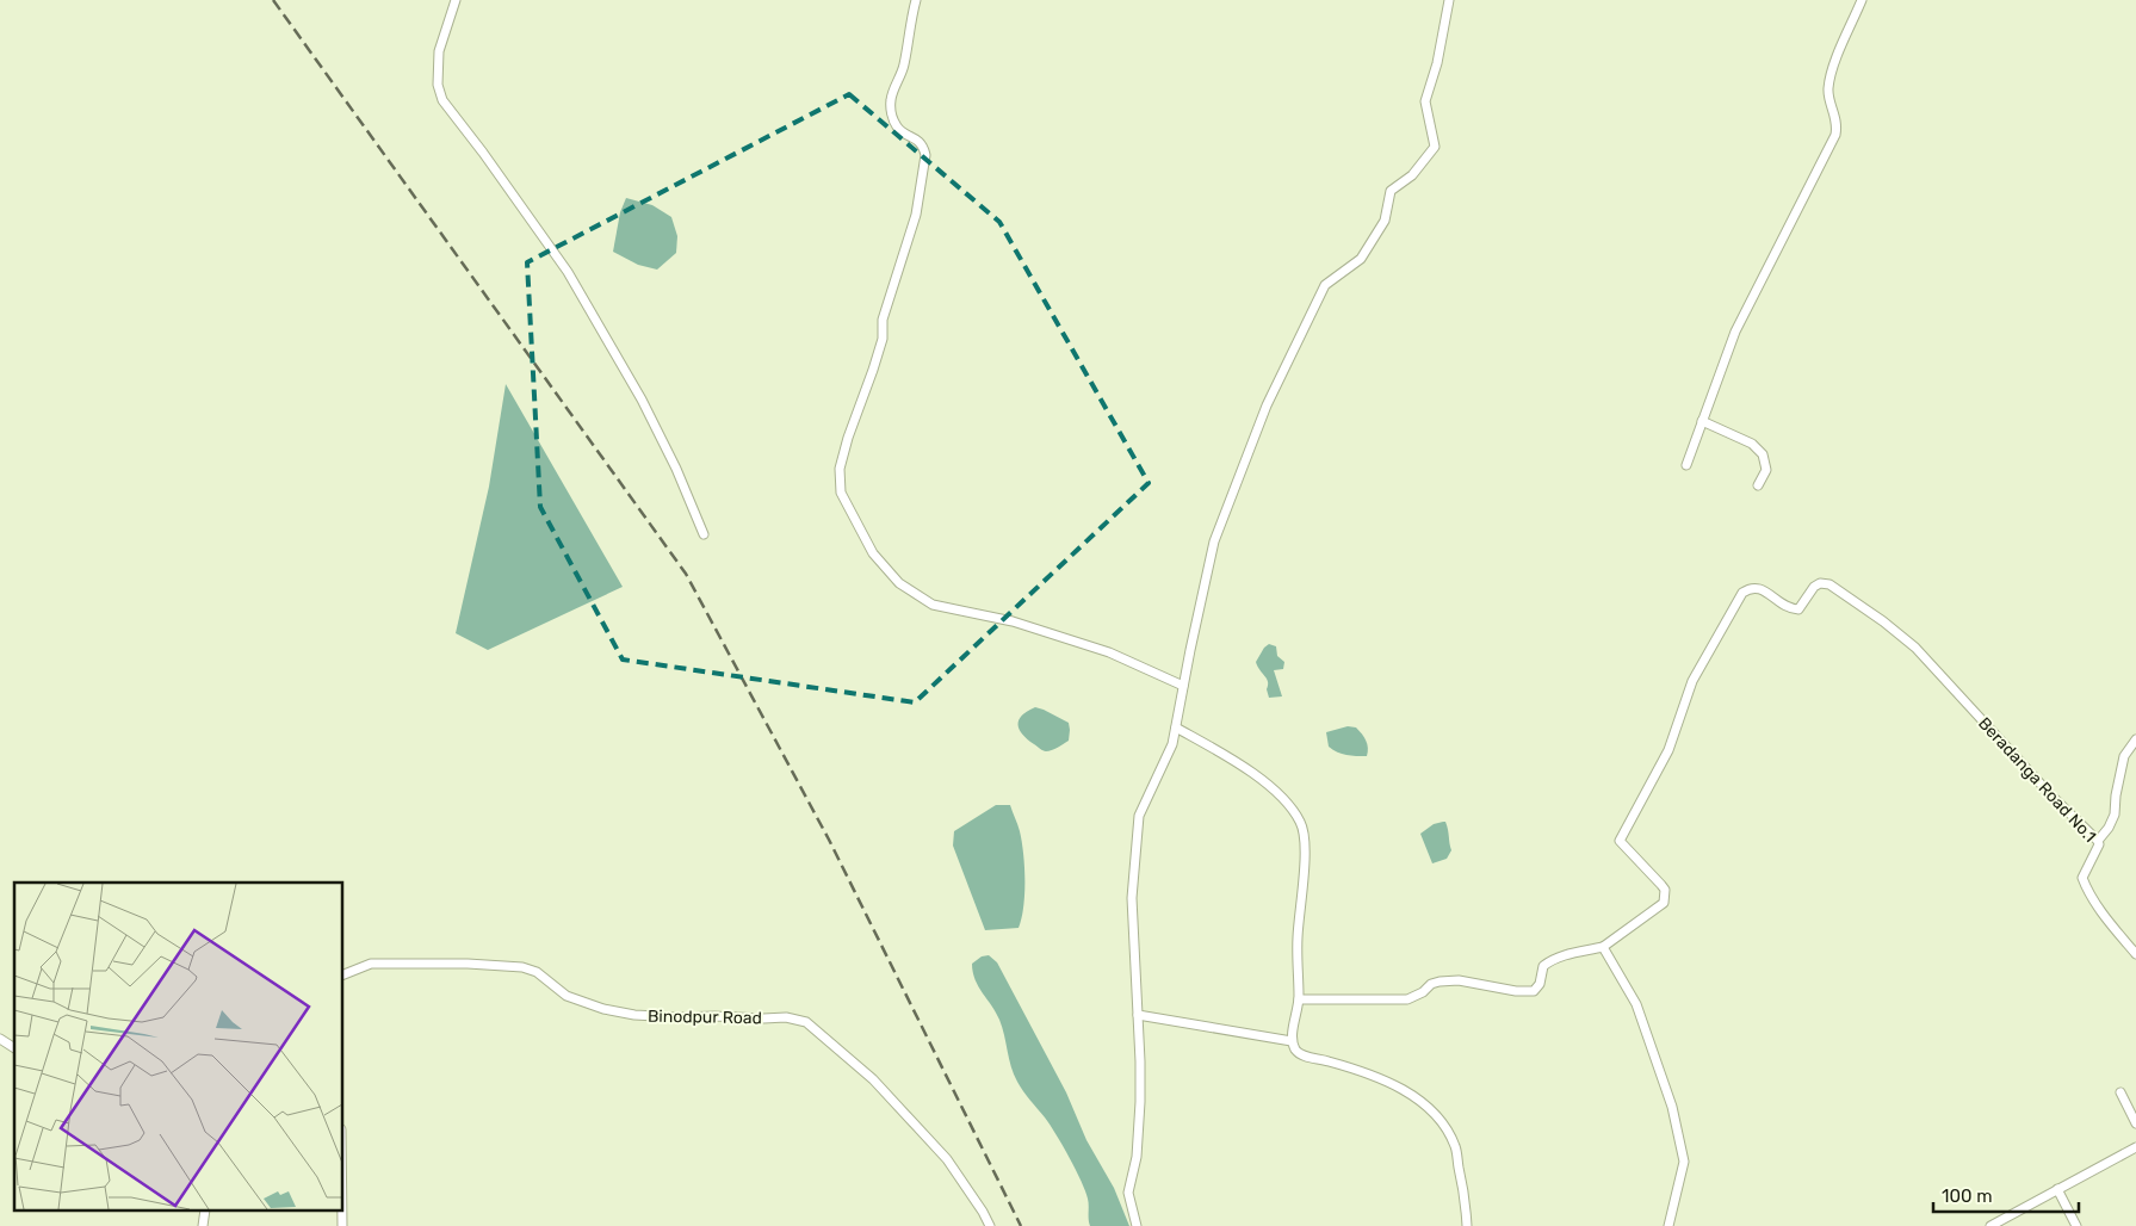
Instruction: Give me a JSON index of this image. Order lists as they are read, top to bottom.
{
  "streets": {
    "street": ["Beradanga Road No.1", "Binodpur Road"]
  },
  "scale_bar": "100 m"
}
